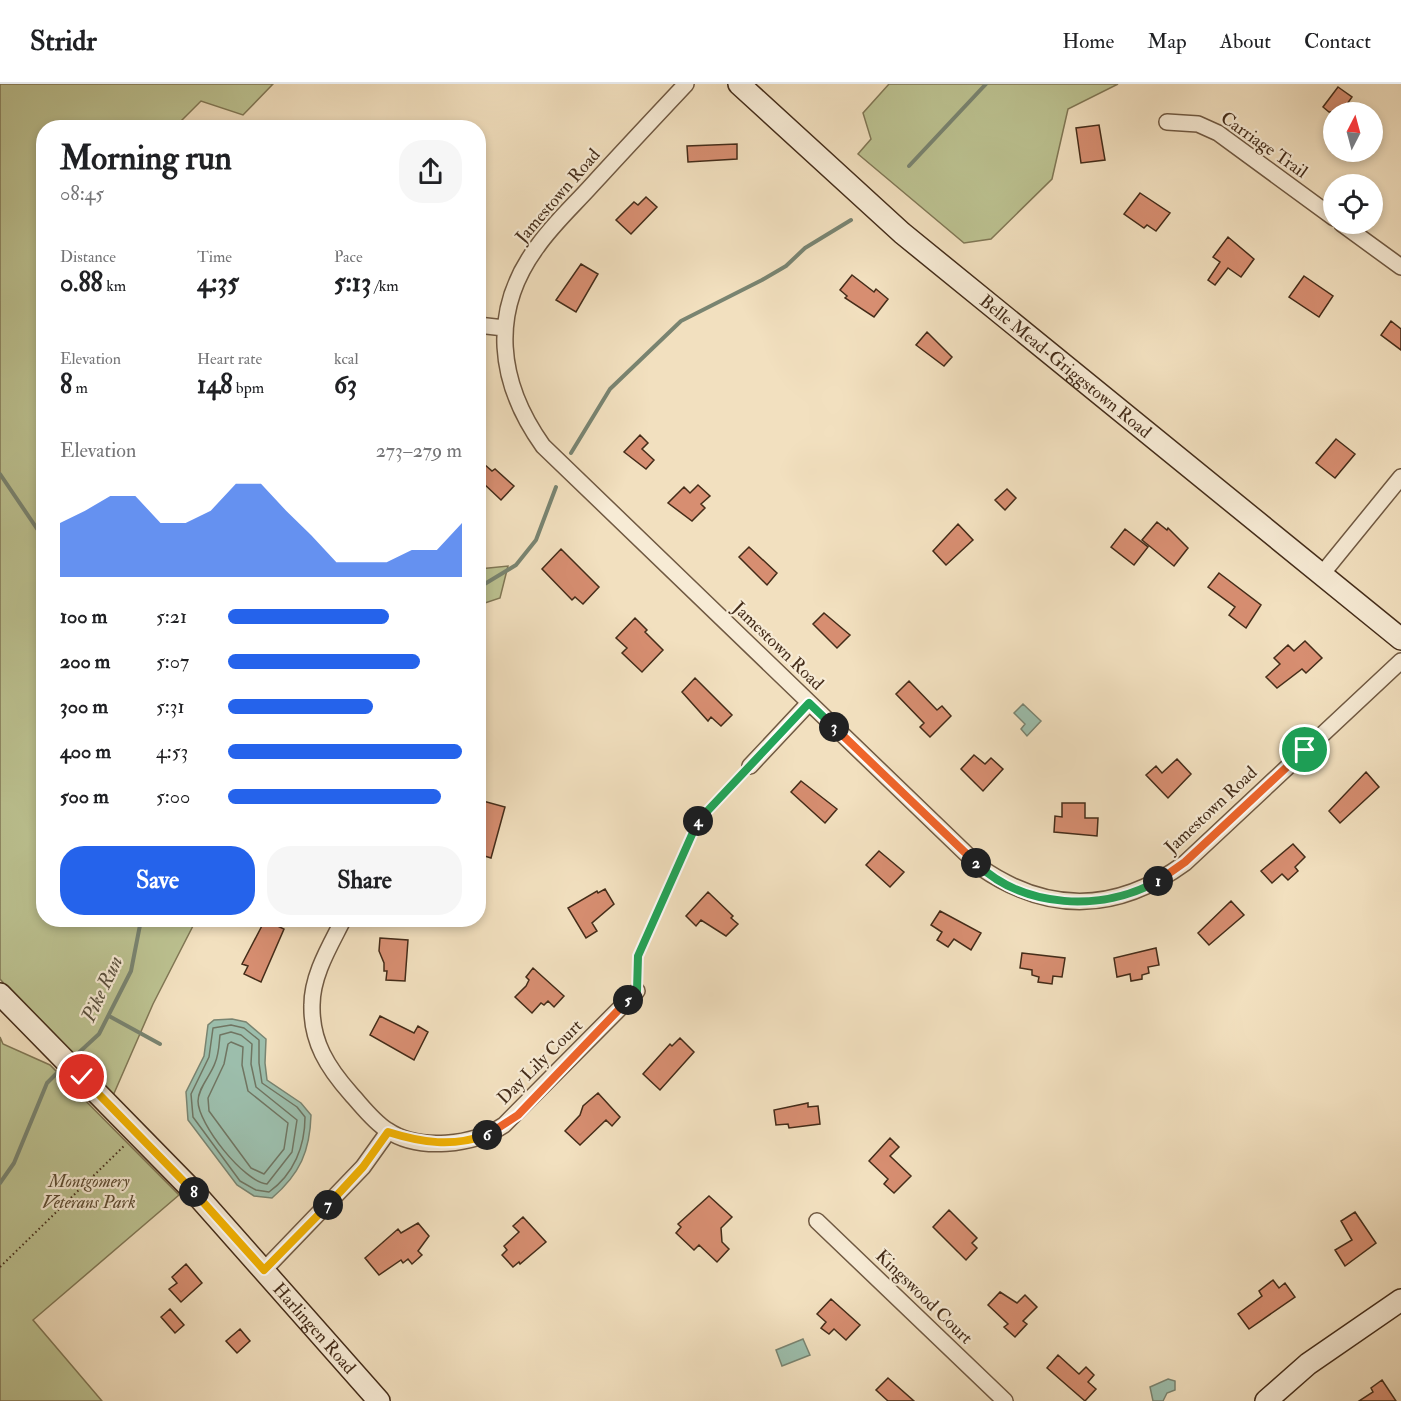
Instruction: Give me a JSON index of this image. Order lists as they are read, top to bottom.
{
  "streets": {
    "street": [
      "Carriage Trail",
      "Jamestown Road",
      "Belle Mead-Griggstown Road",
      "Day Lily Court",
      "Kingswood Court",
      "Harlingen Road"
    ]
  },
  "water": ["Pike Run"],
  "parks": ["Montgomery Veterans Park"],
  "north": "top",
  "page": {
    "header": "Stridr",
    "nav": [
      "Home",
      "Map",
      "About",
      "Contact"
    ],
    "heading": ["Morning run", "08:45"],
    "stats": [
      ["Distance", "0.88 km"],
      ["Time", "4:35"],
      ["Pace", "5:13 /km"],
      ["Elevation", "8 m"],
      ["Heart rate", "148 bpm"],
      ["kcal", "63"]
    ],
    "chart": ["Elevation", "273–279 m"],
    "list": [
      {
        "name": "100 m",
        "note": "5:21"
      },
      {
        "name": "200 m",
        "note": "5:07"
      },
      {
        "name": "300 m",
        "note": "5:31"
      },
      {
        "name": "400 m",
        "note": "4:53"
      },
      {
        "name": "500 m",
        "note": "5:00"
      }
    ],
    "pins": [
      "3",
      "4",
      "2",
      "1",
      "5",
      "6",
      "8",
      "7"
    ],
    "buttons": ["Save", "Share"]
  }
}
